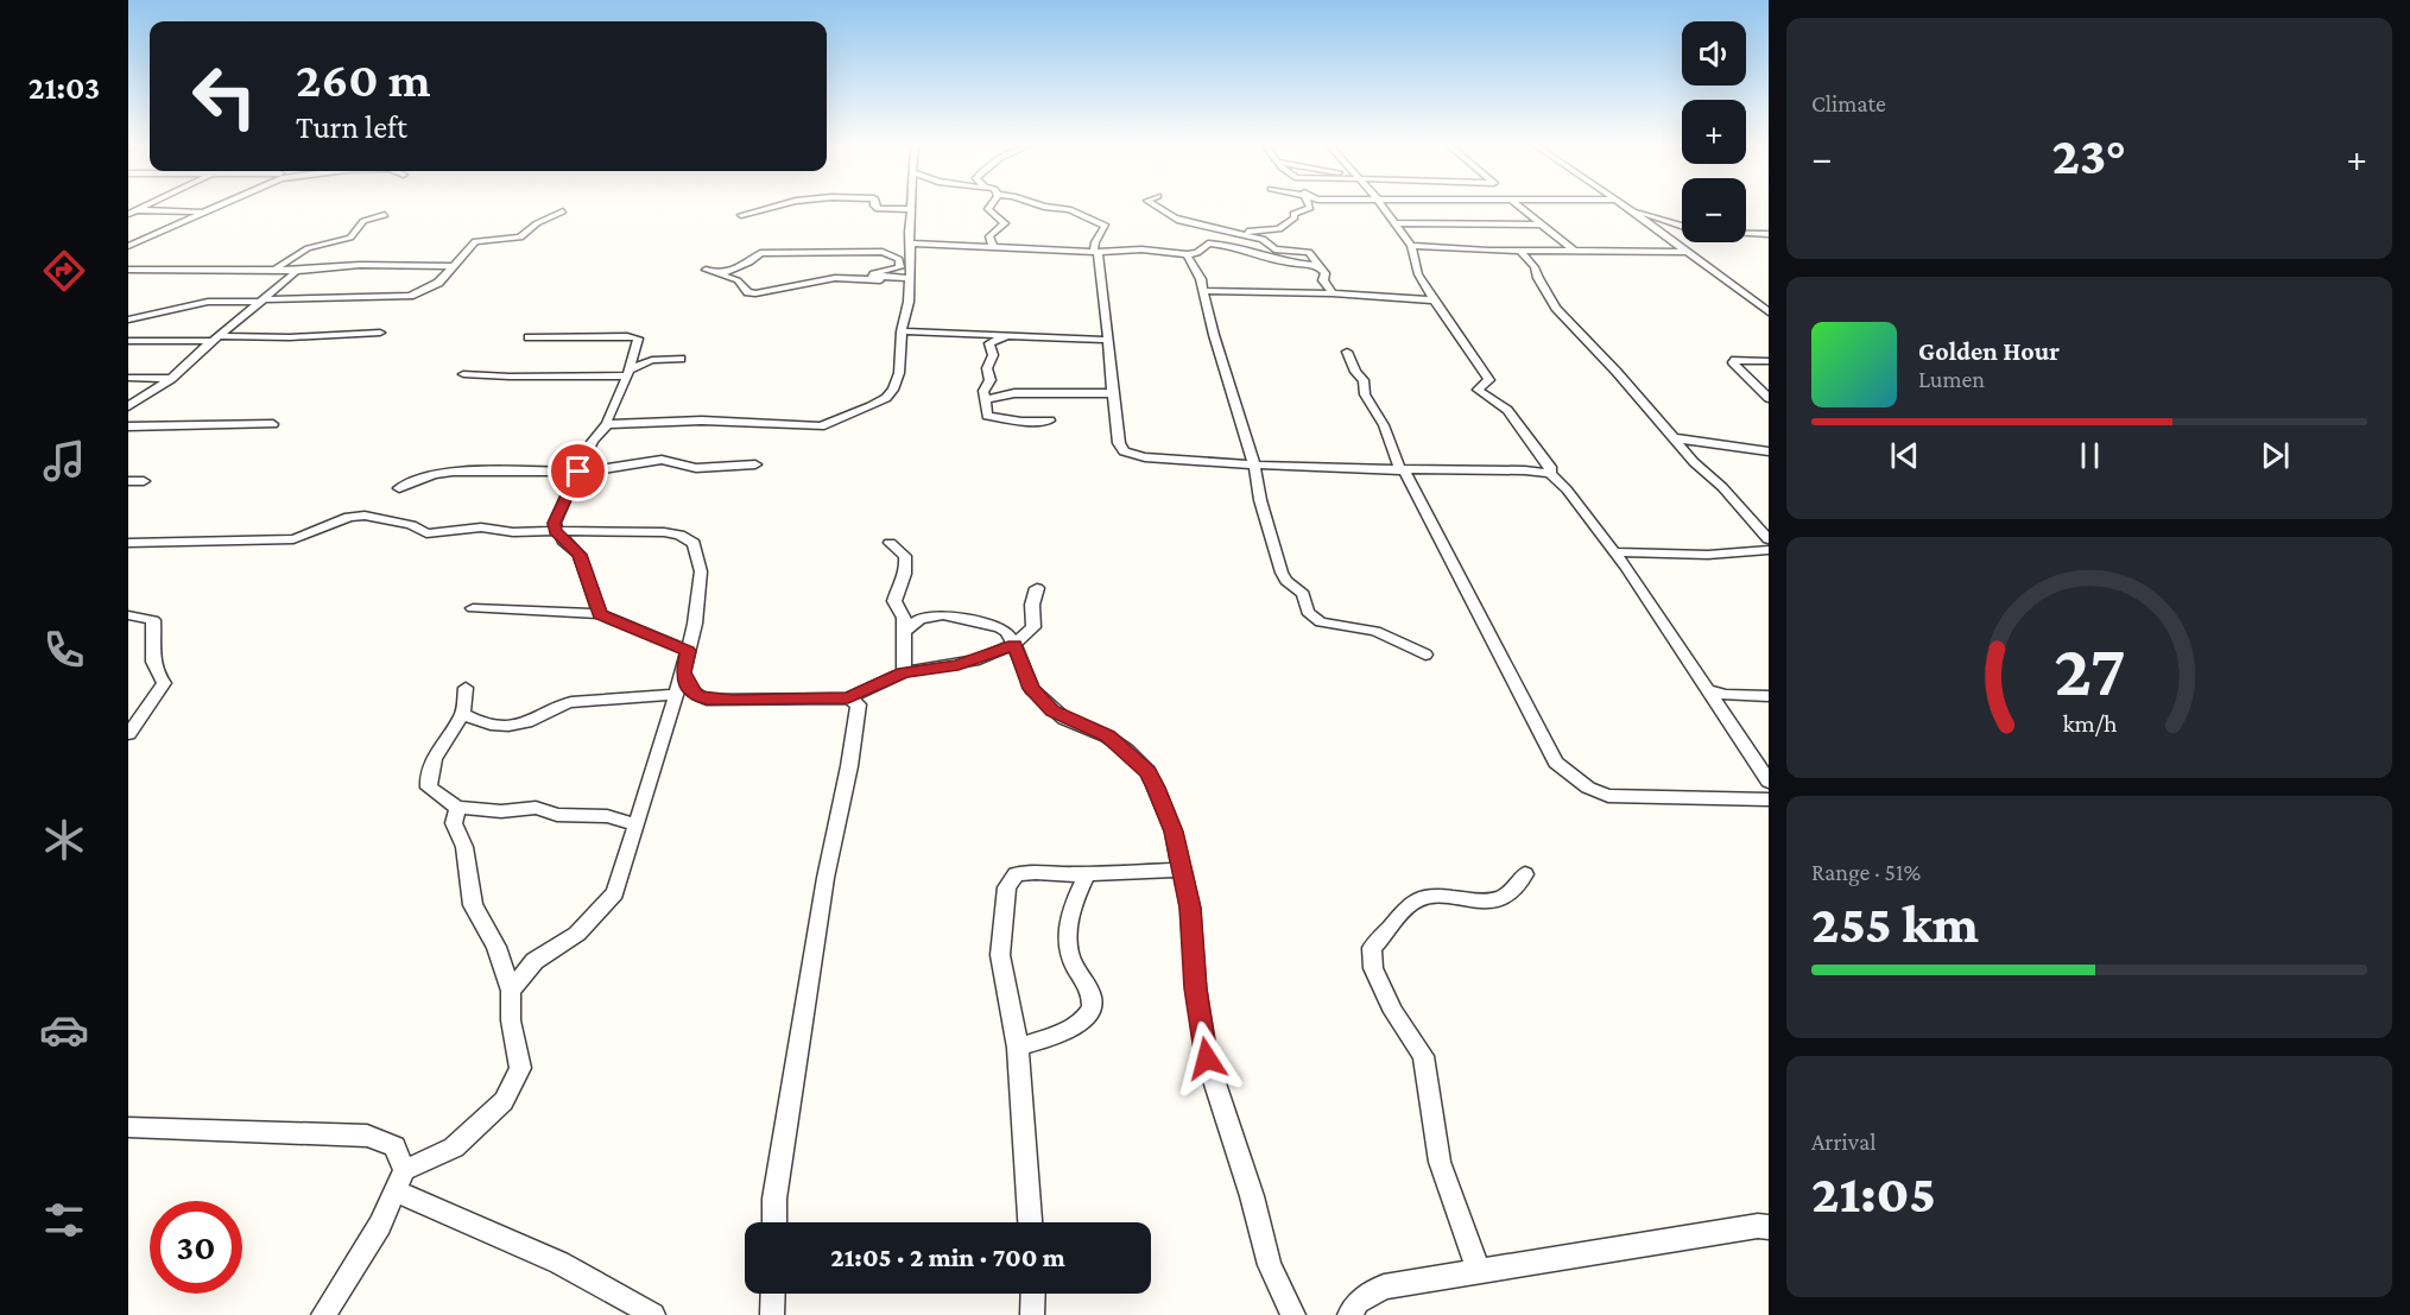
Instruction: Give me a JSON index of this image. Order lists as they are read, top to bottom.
{
  "page": {
    "tabs": "21:03",
    "tile": [
      "Climate",
      ["Range · 51%", "255 km"],
      ["Arrival", "21:05"]
    ],
    "map_buttons": ["+", "−"],
    "turn": ["260 m", "Turn left"],
    "heat": ["−", "23°", "+"],
    "song": ["Golden Hour", "Lumen"],
    "limit": "30",
    "trip": "21:05 · 2 min · 700 m",
    "gauge": ["27", "km/h"]
  }
}
